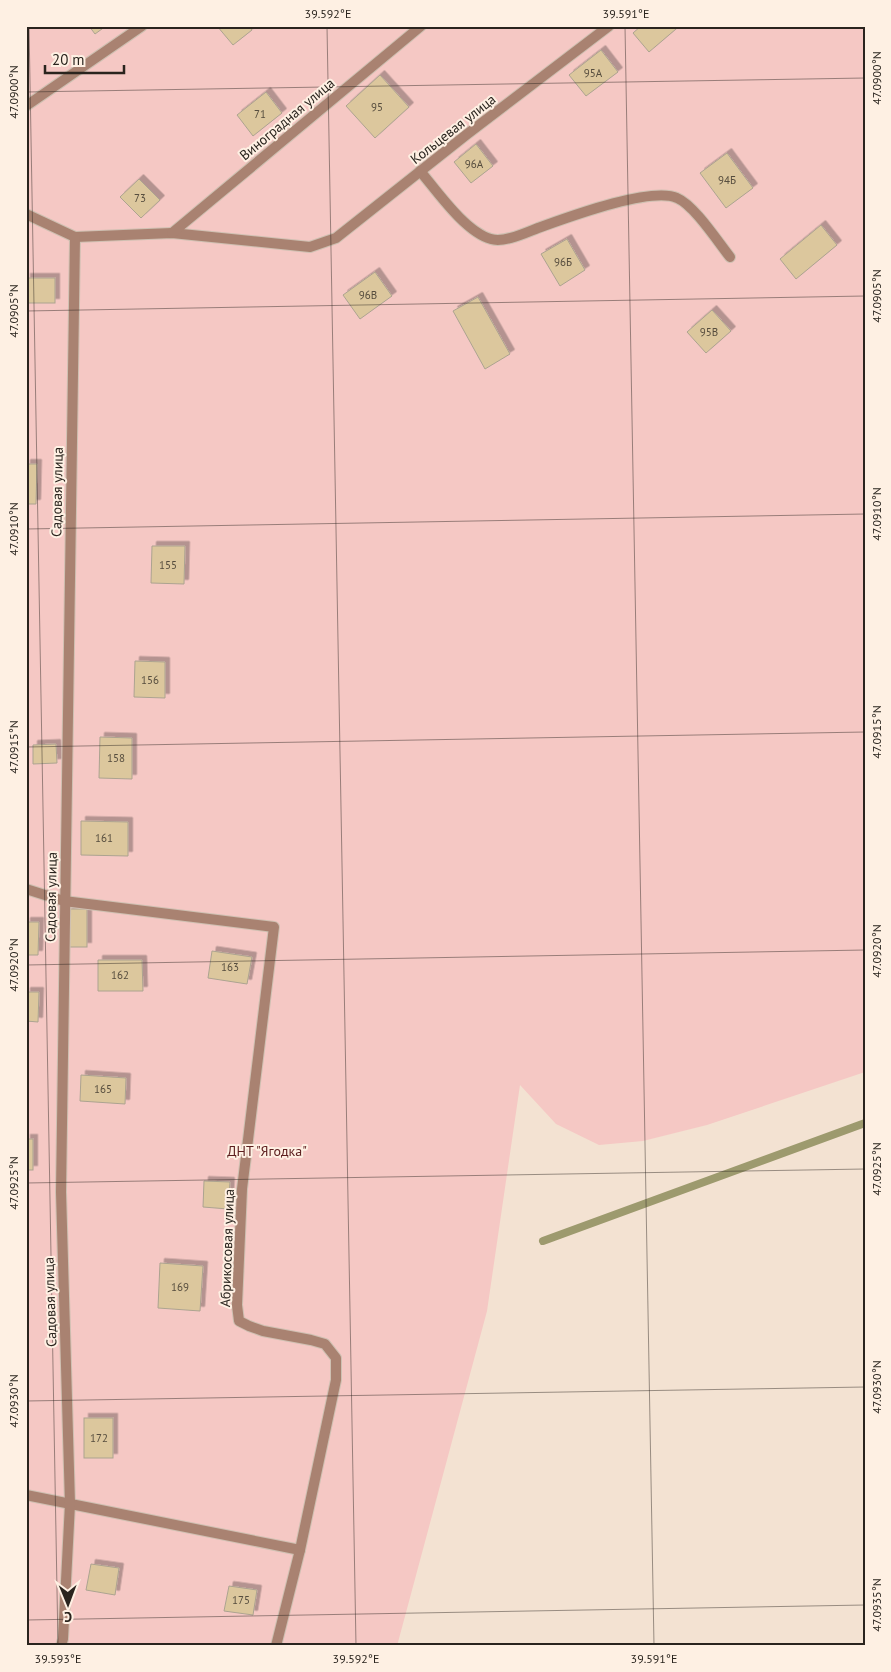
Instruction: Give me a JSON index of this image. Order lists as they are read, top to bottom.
{
  "streets": {
    "street": [
      "Виноградная улица",
      "Кольцевая улица",
      "Садовая улица",
      "Абрикосовая улица"
    ]
  },
  "crossings": [
    ["Виноградная улица", "Кольцевая улица"],
    ["Садовая улица", "Абрикосовая улица"]
  ],
  "parks": ["ДНТ \"Ягодка\""],
  "house_numbers": [
    "95А",
    "95",
    "71",
    "96А",
    "94Б",
    "73",
    "96Б",
    "96В",
    "95В",
    "155",
    "156",
    "158",
    "161",
    "163",
    "162",
    "165",
    "169",
    "172",
    "175"
  ],
  "scale_bar": "20 m",
  "north": "bottom",
  "coordinates": [
    "39.592°E",
    "39.591°E",
    "47.0900°N",
    "47.0905°N",
    "47.0910°N",
    "47.0915°N",
    "47.0920°N",
    "47.0925°N",
    "47.0930°N",
    "47.0935°N",
    "39.593°E"
  ]
}
